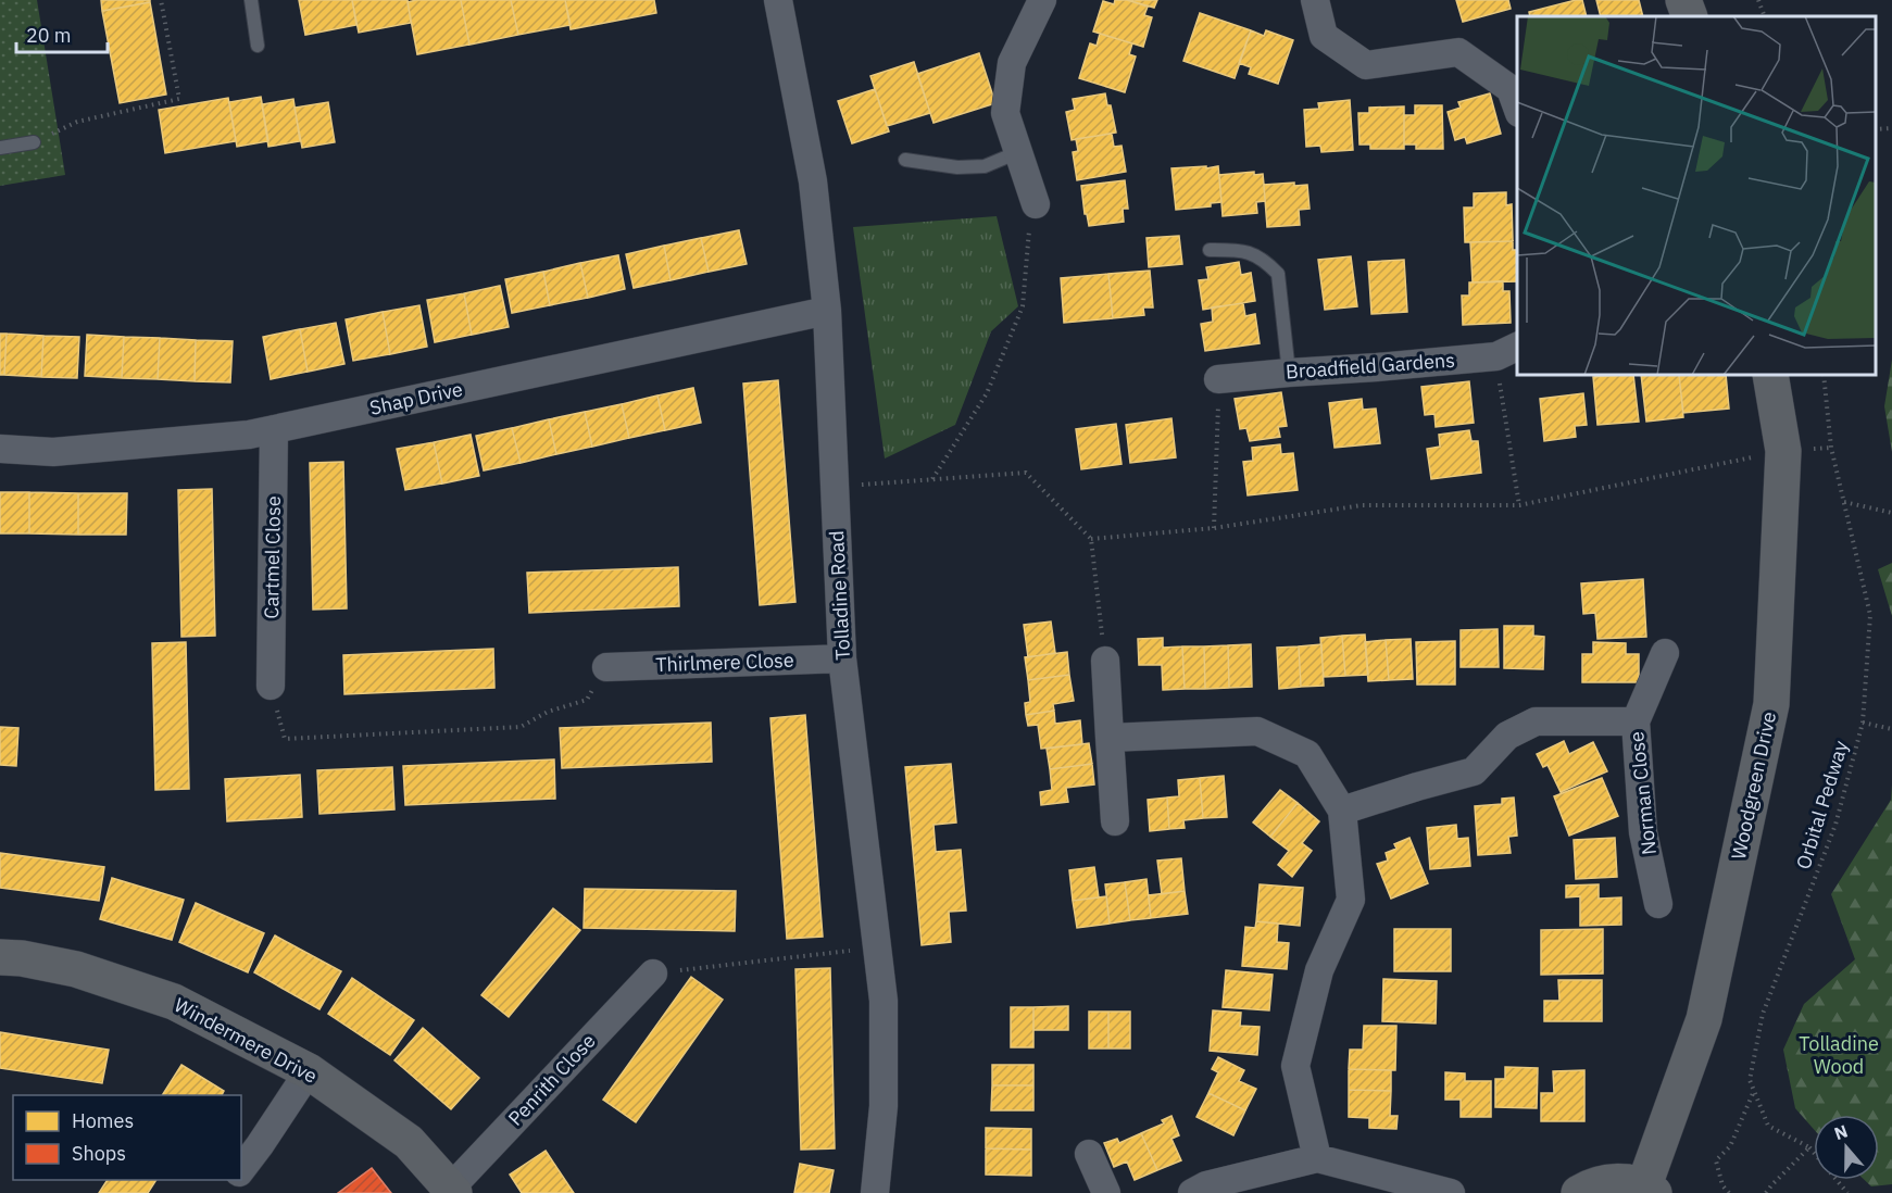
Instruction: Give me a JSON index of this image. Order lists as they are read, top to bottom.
{
  "streets": {
    "main road": ["Woodgreen Drive", "Windermere Drive"],
    "street": [
      "Broadfield Gardens",
      "Shap Drive",
      "Cartmel Close",
      "Tolladine Road",
      "Thirlmere Close",
      "Norman Close",
      "Penrith Close"
    ],
    "path": ["Orbital Pedway"]
  },
  "crossings": [
    ["Shap Drive", "Cartmel Close"],
    ["Shap Drive", "Tolladine Road"],
    ["Tolladine Road", "Thirlmere Close"],
    ["Windermere Drive", "Penrith Close"]
  ],
  "parks": ["Tolladine Wood"],
  "legend": ["Homes", "Shops"],
  "scale_bar": "20 m",
  "north": "top"
}
